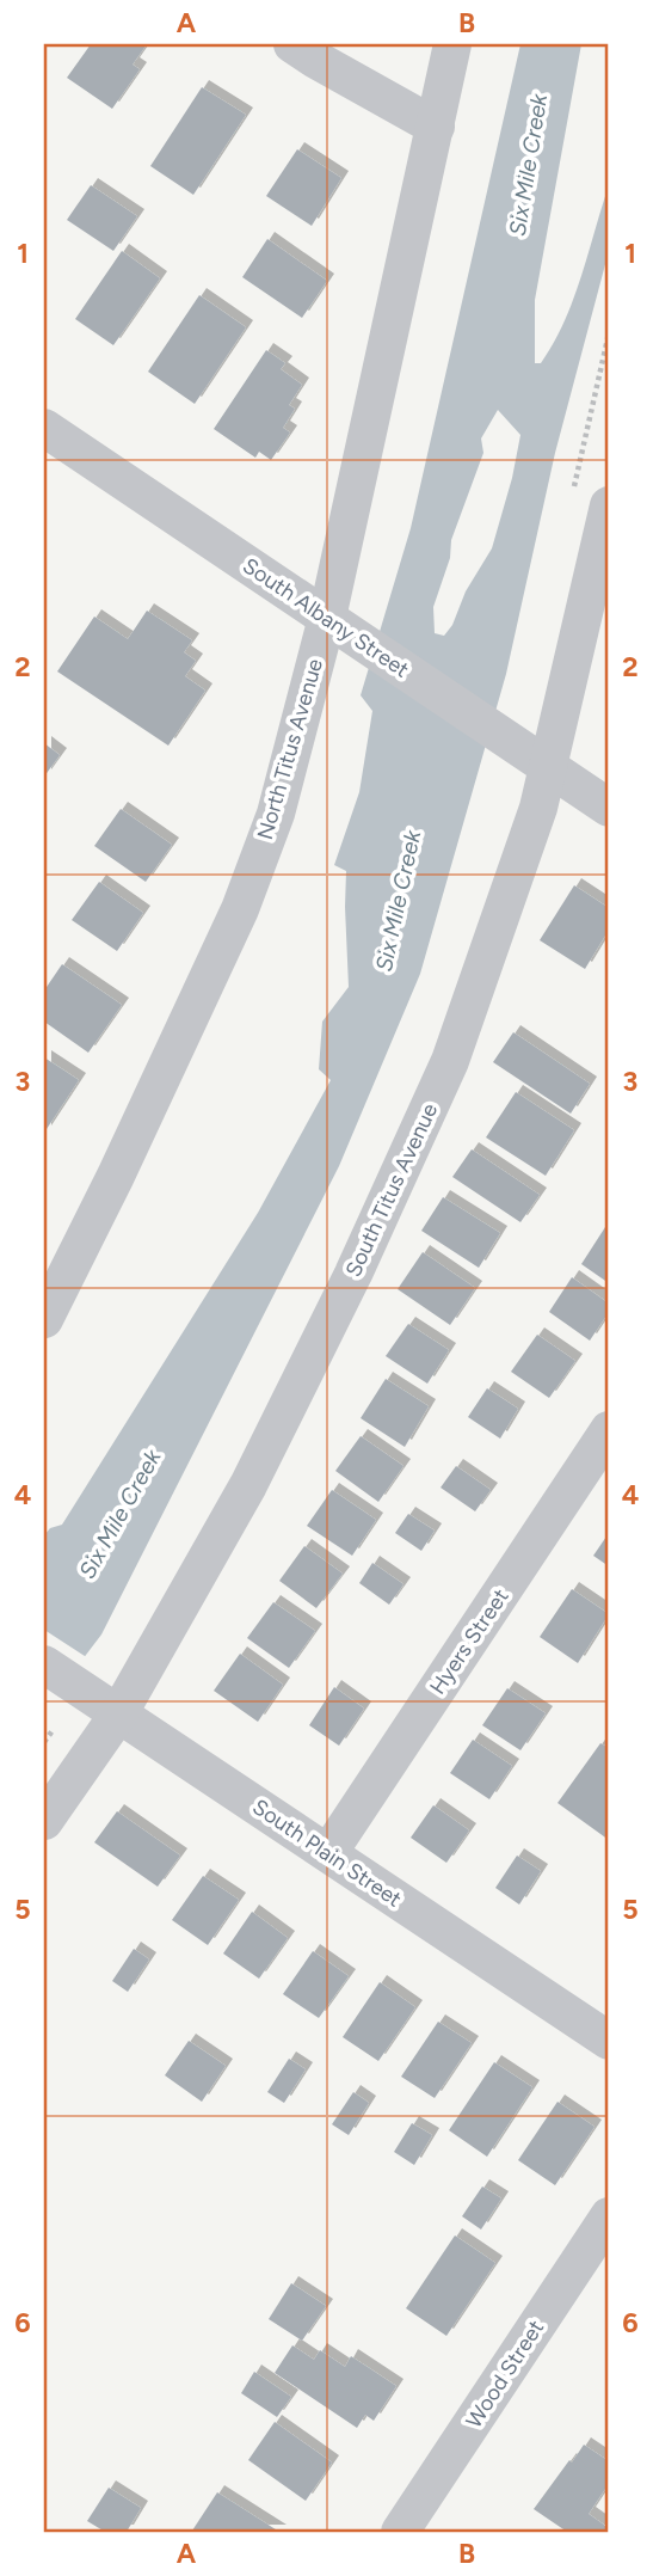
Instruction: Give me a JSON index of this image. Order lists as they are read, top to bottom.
{
  "streets": {
    "street": [
      "South Albany Street",
      "North Titus Avenue",
      "South Titus Avenue",
      "Hyers Street",
      "South Plain Street",
      "Wood Street"
    ]
  },
  "crossings": [
    ["South Albany Street", "North Titus Avenue"],
    ["South Albany Street", "South Titus Avenue"],
    ["South Titus Avenue", "South Plain Street"],
    ["Hyers Street", "South Plain Street"]
  ],
  "water": ["Six Mile Creek"],
  "grid": {
    "columns": ["A", "B"],
    "rows": [
      "1",
      "2",
      "3",
      "4",
      "5",
      "6"
    ]
  }
}
